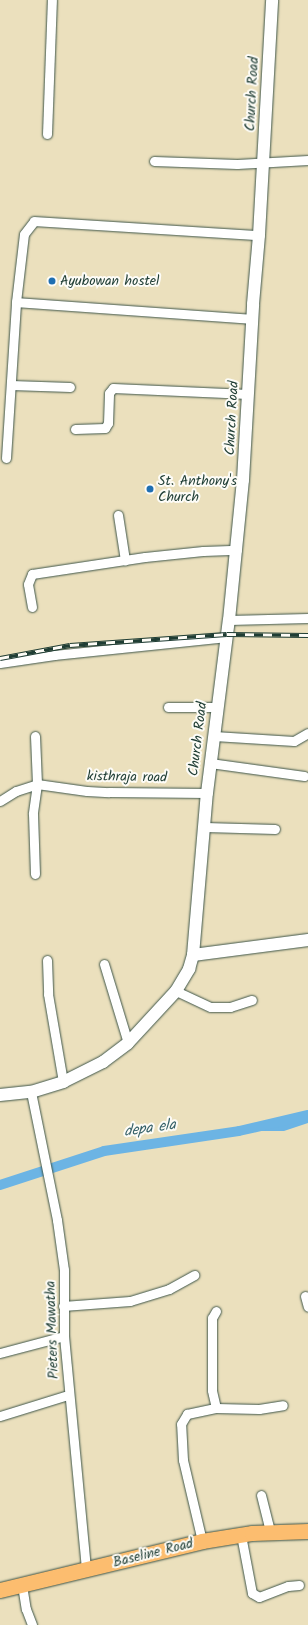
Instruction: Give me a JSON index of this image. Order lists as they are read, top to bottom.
{
  "streets": {
    "main road": ["Baseline Road"],
    "street": ["Church Road", "kisthraja road", "Pieters Mawatha"]
  },
  "crossings": [
    ["Church Road", "kisthraja road"],
    ["Church Road", "Pieters Mawatha"],
    ["Pieters Mawatha", "Baseline Road"]
  ],
  "water": ["depa ela"],
  "places": ["Ayubowan hostel", "St. Anthony's Church"]
}
